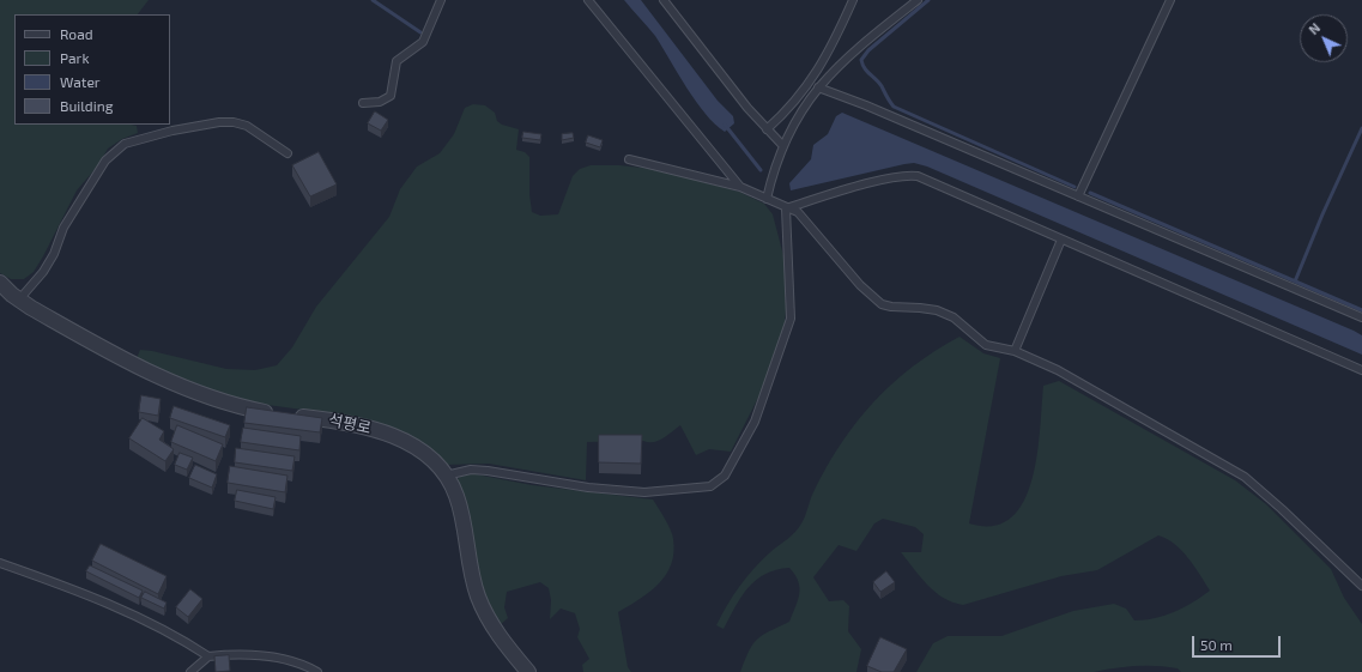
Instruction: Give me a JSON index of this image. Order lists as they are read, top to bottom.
{
  "streets": {
    "street": ["석평로"]
  },
  "legend": [
    "Road",
    "Park",
    "Water",
    "Building"
  ],
  "scale_bar": "50 m",
  "north": "top left"
}
